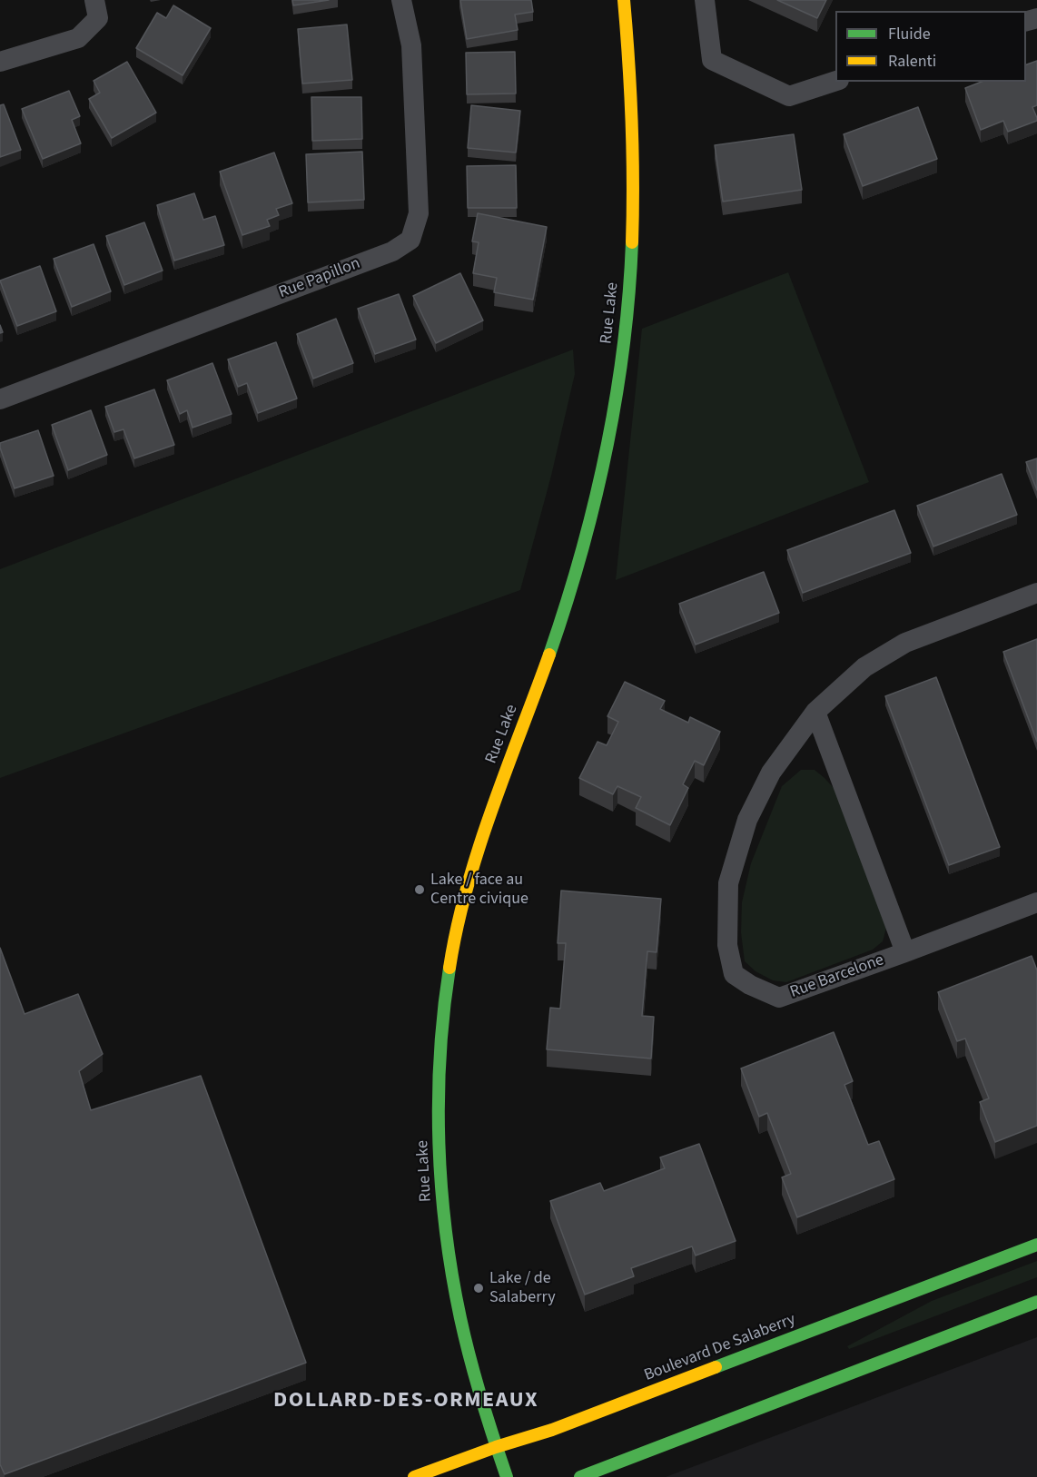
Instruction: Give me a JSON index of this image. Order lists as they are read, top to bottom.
{
  "streets": {
    "street": [
      "Rue Papillon",
      "Rue Lake",
      "Rue Barcelone",
      "Boulevard De Salaberry"
    ]
  },
  "crossings": [
    ["Rue Lake", "Boulevard De Salaberry"]
  ],
  "districts": ["DOLLARD-DES-ORMEAUX"],
  "places": ["Lake / face au Centre civique", "Lake / de Salaberry"],
  "legend": ["Fluide", "Ralenti"]
}
